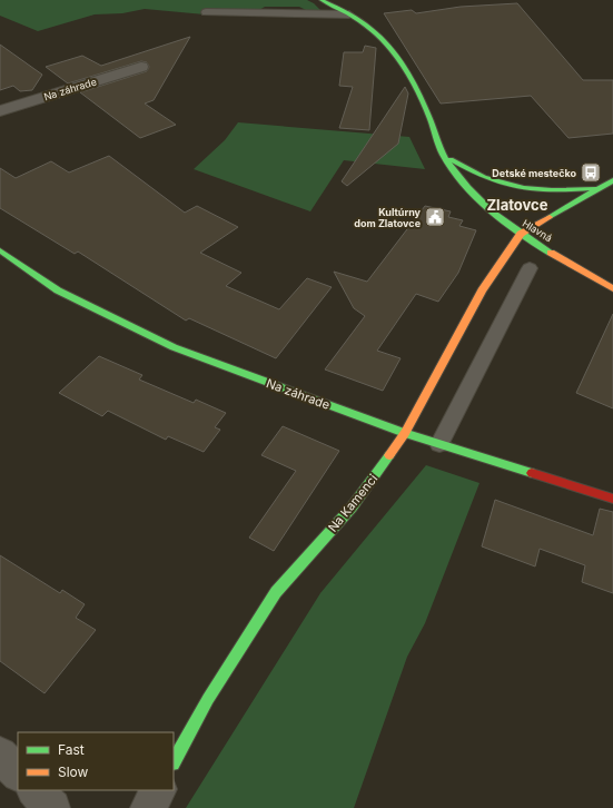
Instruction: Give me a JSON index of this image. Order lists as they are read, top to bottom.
{
  "streets": {
    "street": ["Na záhrade", "Hlavná", "Na Kamenci"]
  },
  "crossings": [
    ["Na záhrade", "Na Kamenci"],
    ["Hlavná", "Na Kamenci"]
  ],
  "districts": ["Zlatovce"],
  "places": {
    "bus stop": ["Detské mestečko"],
    "public building": ["Kultúrny dom Zlatovce"]
  },
  "legend": ["Fast", "Slow"]
}
